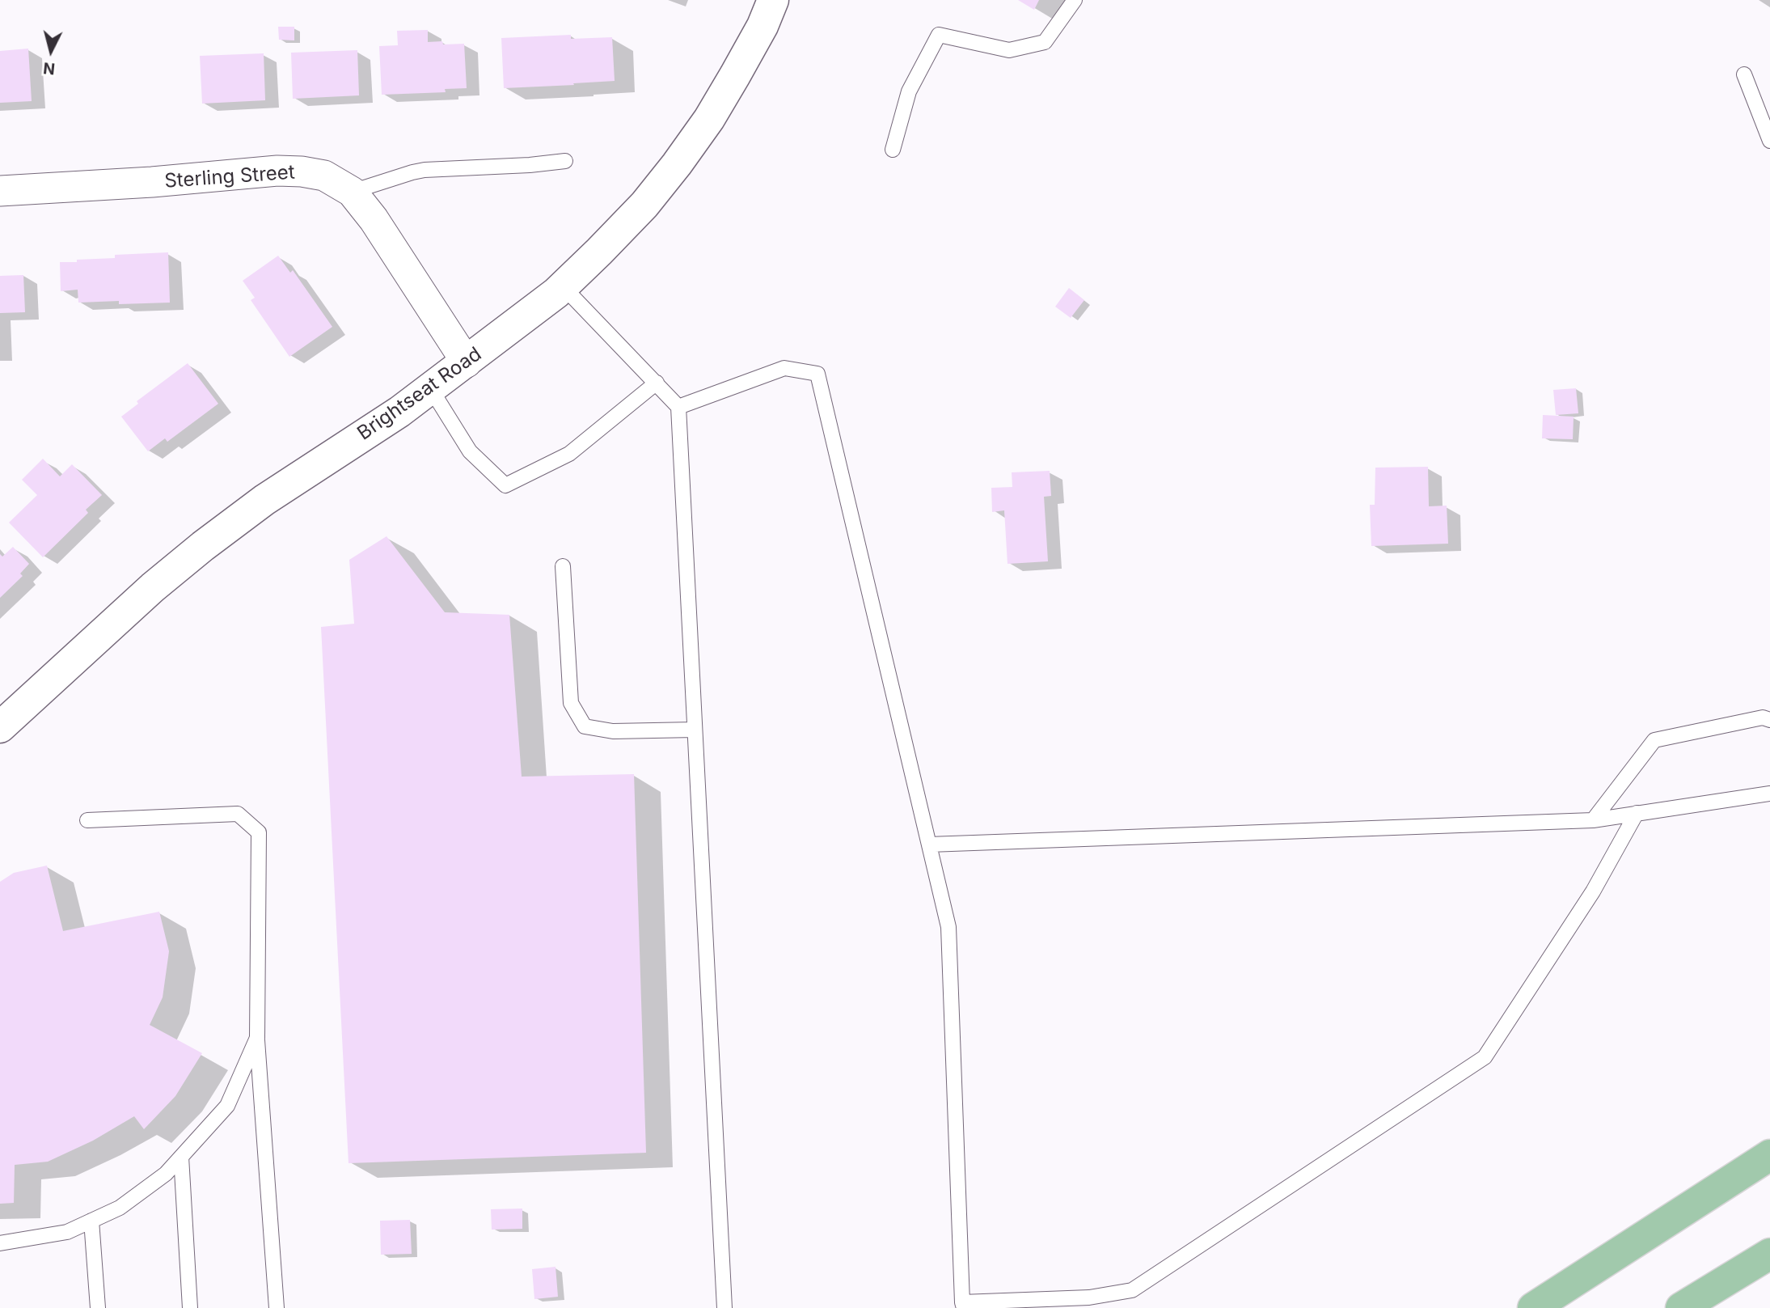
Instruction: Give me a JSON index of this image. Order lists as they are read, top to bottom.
{
  "streets": {
    "street": ["Sterling Street", "Brightseat Road"]
  },
  "crossings": [
    ["Sterling Street", "Brightseat Road"]
  ],
  "north": "bottom"
}
